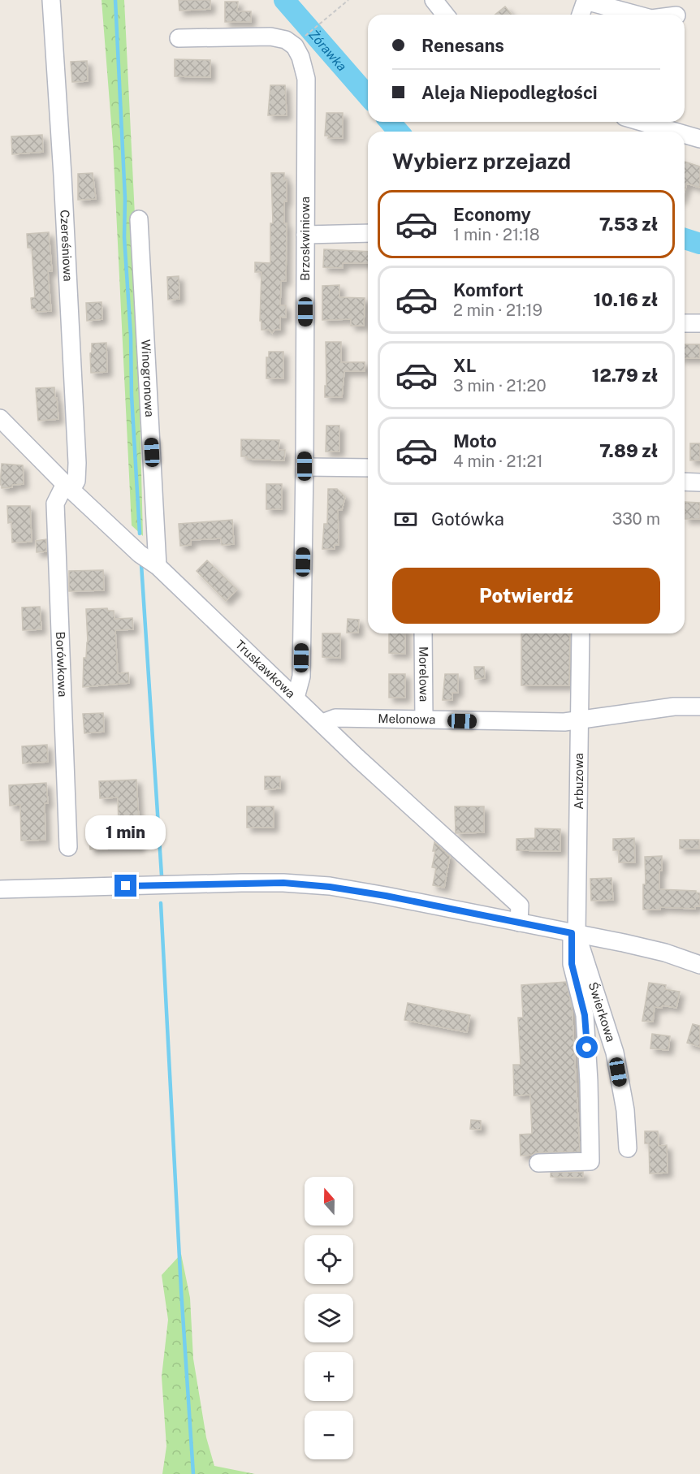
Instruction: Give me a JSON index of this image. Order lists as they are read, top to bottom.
{
  "streets": {
    "street": [
      "Brzoskwiniowa",
      "Czereśniowa",
      "Winogronowa",
      "Borówkowa",
      "Truskawkowa",
      "Morelowa",
      "Melonowa",
      "Arbuzowa",
      "Świerkowa"
    ]
  },
  "crossings": [
    ["Brzoskwiniowa", "Truskawkowa"],
    ["Czereśniowa", "Borówkowa"],
    ["Czereśniowa", "Truskawkowa"],
    ["Winogronowa", "Truskawkowa"],
    ["Borówkowa", "Truskawkowa"],
    ["Truskawkowa", "Melonowa"],
    ["Morelowa", "Melonowa"],
    ["Melonowa", "Arbuzowa"],
    ["Arbuzowa", "Świerkowa"]
  ],
  "water": ["Żórawka"],
  "north": "top",
  "page": {
    "banner": ["Renesans", "Aleja Niepodległości"],
    "heading": "Wybierz przejazd",
    "list": [
      {
        "name": "Economy",
        "note": "1 min · 21:18",
        "value": "7.53 zł"
      },
      {
        "name": "Komfort",
        "note": "2 min · 21:19",
        "value": "10.16 zł"
      },
      {
        "name": "XL",
        "note": "3 min · 21:20",
        "value": "12.79 zł"
      },
      {
        "name": "Moto",
        "note": "4 min · 21:21",
        "value": "7.89 zł"
      }
    ],
    "pay": ["Gotówka", "330 m"],
    "buttons": "Potwierdź",
    "bubble": "1 min",
    "map_buttons": ["+", "−"]
  }
}
